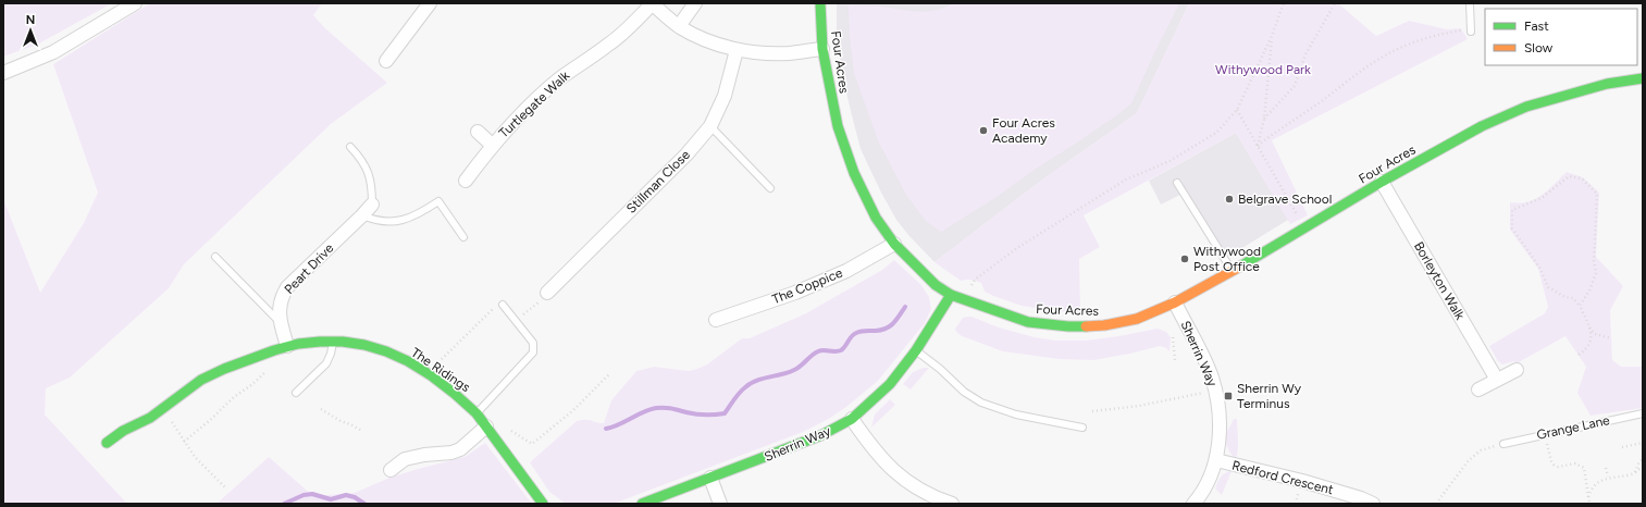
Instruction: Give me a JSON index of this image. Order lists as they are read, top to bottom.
{
  "streets": {
    "street": [
      "Four Acres",
      "Turtlegate Walk",
      "Stillman Close",
      "Peart Drive",
      "Borleyton Walk",
      "The Coppice",
      "Sherrin Way",
      "The Ridings",
      "Redford Crescent"
    ],
    "lane": ["Grange Lane"]
  },
  "crossings": [
    ["Four Acres", "Borleyton Walk"],
    ["Four Acres", "The Coppice"],
    ["Four Acres", "Sherrin Way"],
    ["Peart Drive", "The Ridings"],
    ["Sherrin Way", "Redford Crescent"]
  ],
  "parks": ["Withywood Park"],
  "places": {
    "other": ["Four Acres Academy", "Belgrave School", "Withywood Post Office"],
    "transit": ["Sherrin Wy Terminus"]
  },
  "legend": ["Fast", "Slow"],
  "north": "top"
}
